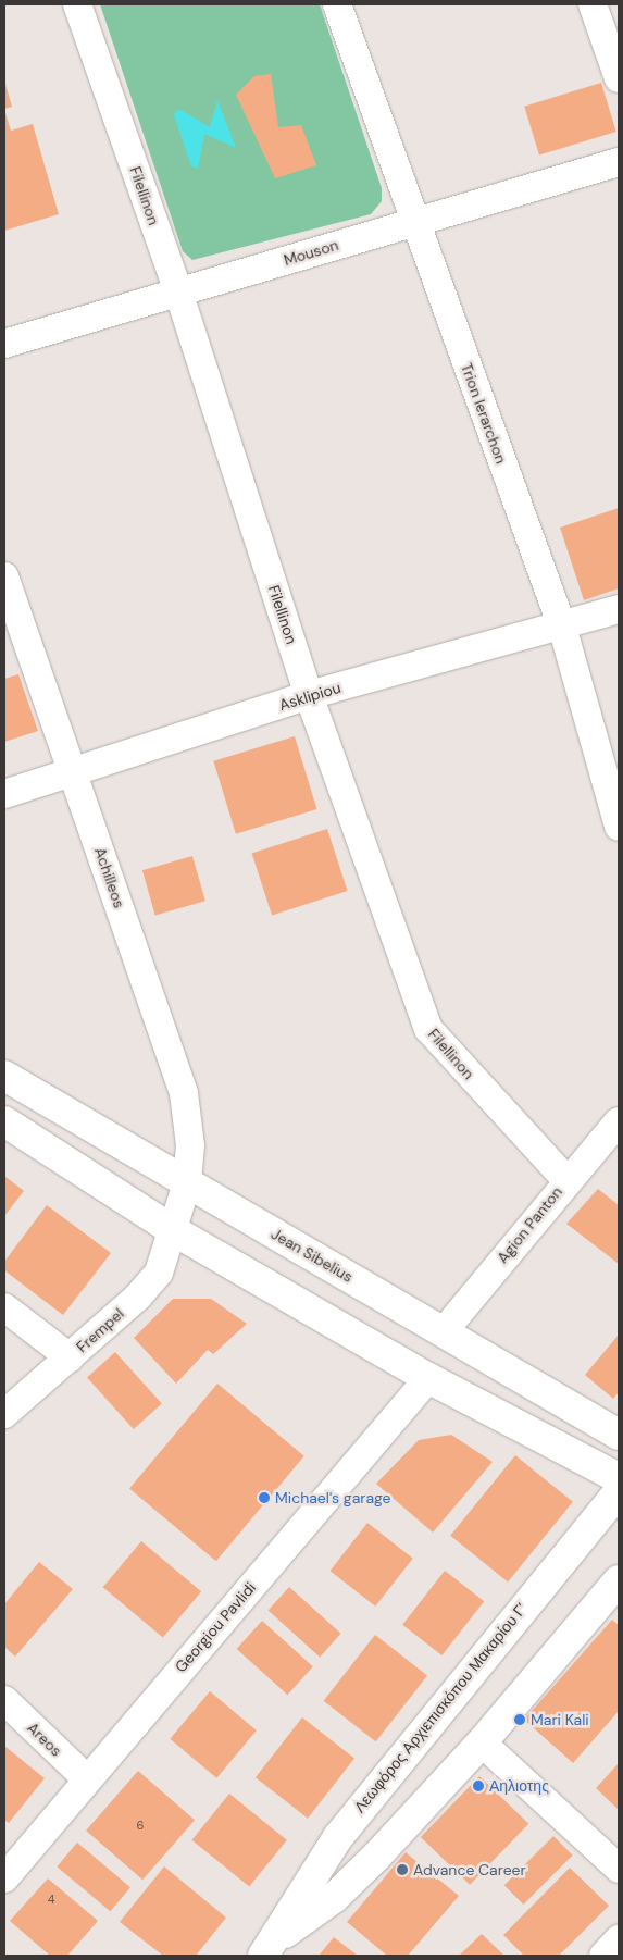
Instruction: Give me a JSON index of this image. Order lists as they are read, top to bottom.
{
  "streets": {
    "main road": ["Jean Sibelius", "Λεωφόρος Αρχιεπισκόπου Μακαρίου Γ’"],
    "street": [
      "Filellinon",
      "Mouson",
      "Trion Ierarchon",
      "Asklipiou",
      "Achilleos",
      "Agion Panton",
      "Frempel",
      "Georgiou Pavlidi",
      "Areos"
    ]
  },
  "crossings": [
    ["Filellinon", "Mouson"],
    ["Filellinon", "Asklipiou"],
    ["Filellinon", "Agion Panton"],
    ["Mouson", "Trion Ierarchon"],
    ["Trion Ierarchon", "Asklipiou"],
    ["Asklipiou", "Achilleos"],
    ["Achilleos", "Jean Sibelius"],
    ["Achilleos", "Frempel"],
    ["Agion Panton", "Jean Sibelius"],
    ["Georgiou Pavlidi", "Areos"]
  ],
  "places": [
    "Michael's garage",
    "Mari Kali",
    "Αηλιοτης",
    "Advance Career"
  ],
  "house_numbers": ["6", "4"]
}
